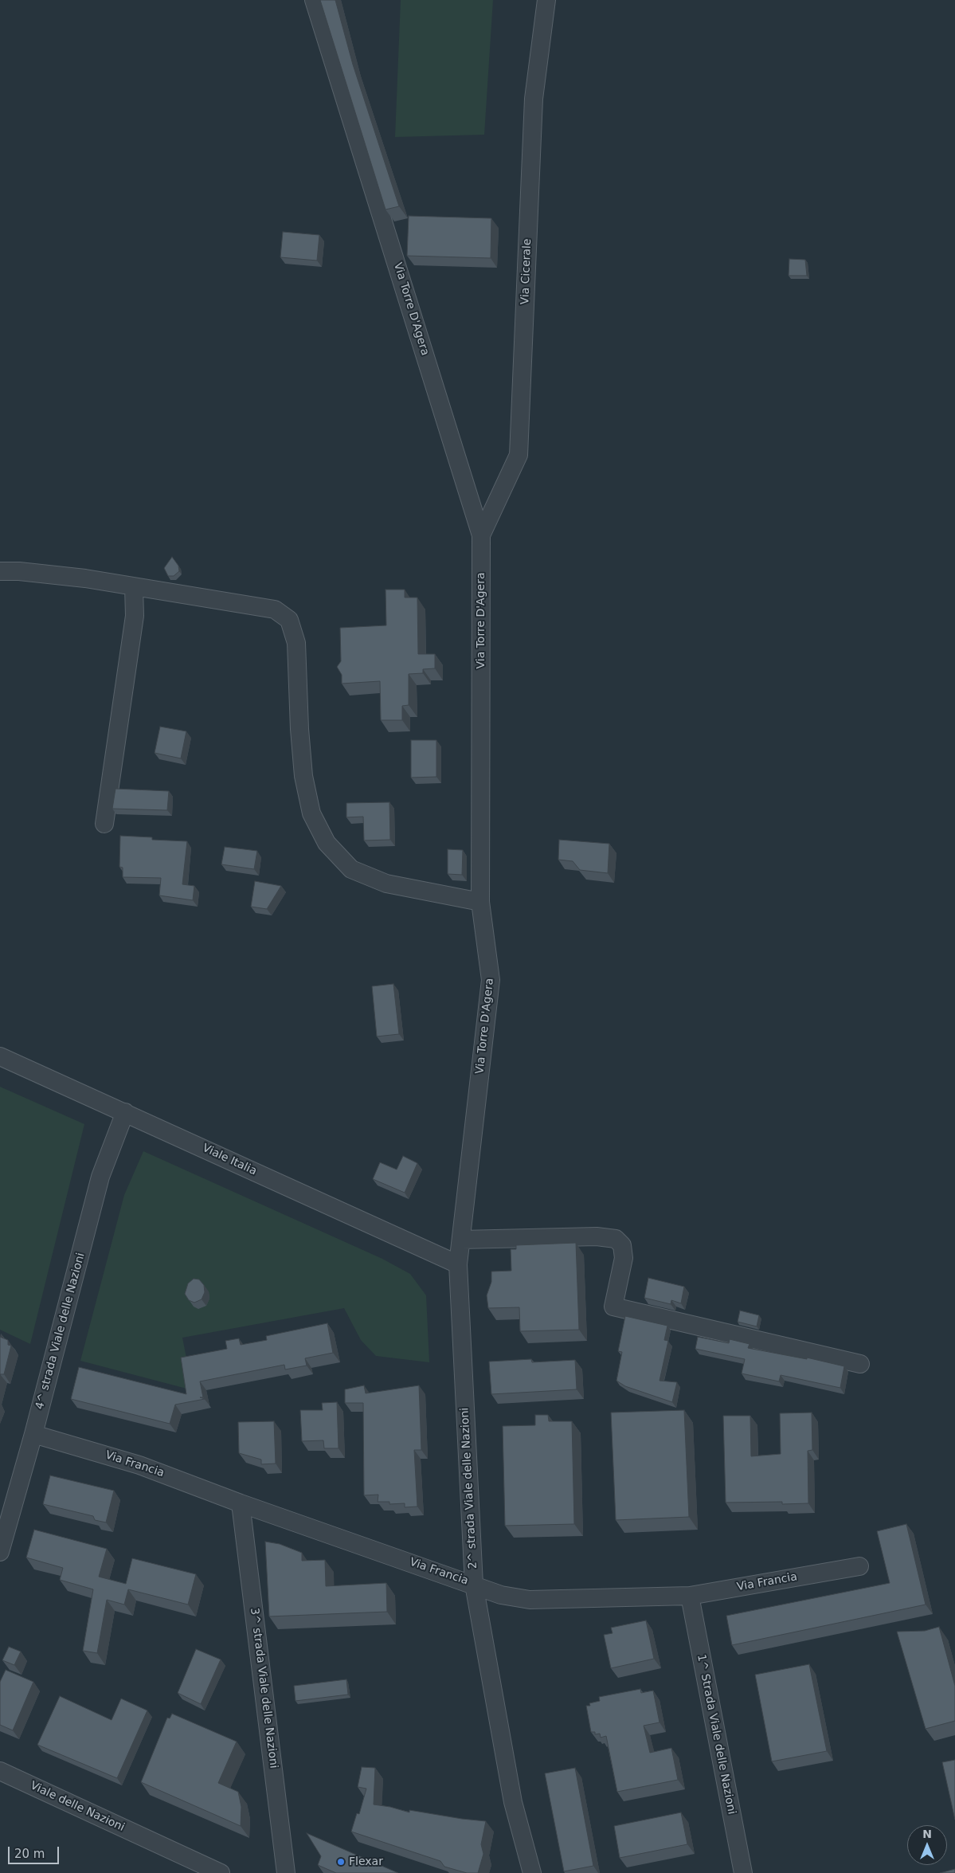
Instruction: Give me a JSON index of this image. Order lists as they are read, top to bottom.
{
  "streets": {
    "street": [
      "Via Cicerale",
      "Via Torre D'Agera",
      "Viale Italia",
      "4^ strada Viale delle Nazioni",
      "Via Francia",
      "2^ strada Viale delle Nazioni",
      "3^ strada Viale delle Nazioni",
      "1^ Strada Viale delle Nazioni",
      "Viale delle Nazioni"
    ]
  },
  "crossings": [
    ["Via Cicerale", "Via Torre D'Agera"],
    ["Via Torre D'Agera", "Viale Italia"],
    ["Via Torre D'Agera", "2^ strada Viale delle Nazioni"],
    ["Viale Italia", "4^ strada Viale delle Nazioni"],
    ["Viale Italia", "2^ strada Viale delle Nazioni"],
    ["4^ strada Viale delle Nazioni", "Via Francia"],
    ["Via Francia", "2^ strada Viale delle Nazioni"],
    ["Via Francia", "3^ strada Viale delle Nazioni"],
    ["Via Francia", "1^ Strada Viale delle Nazioni"]
  ],
  "places": ["Flexar"],
  "scale_bar": "20 m",
  "north": "top"
}
